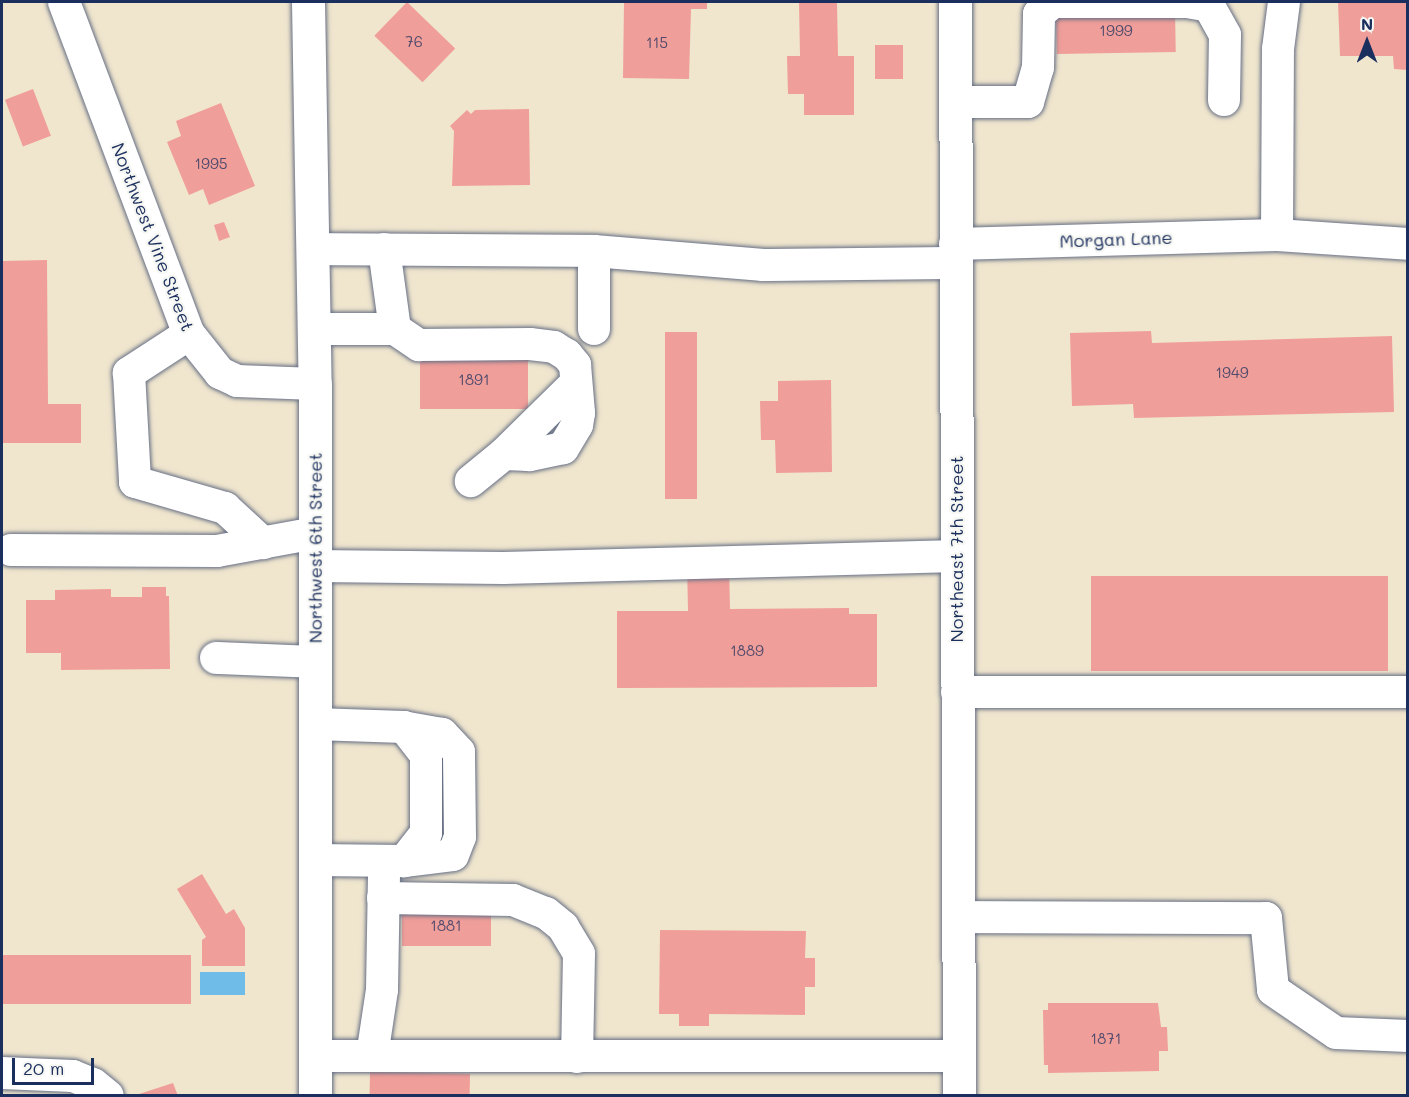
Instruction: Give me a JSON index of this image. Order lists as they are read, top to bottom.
{
  "streets": {
    "highway": ["Northwest 6th Street", "Northeast 7th Street"],
    "street": ["Northwest Vine Street", "Morgan Lane"]
  },
  "crossings": [
    ["Northwest Vine Street", "Northwest 6th Street"],
    ["Morgan Lane", "Northwest 6th Street"],
    ["Morgan Lane", "Northeast 7th Street"]
  ],
  "house_numbers": [
    "1999",
    "76",
    "115",
    "1995",
    "1949",
    "1891",
    "1889",
    "1881",
    "1871"
  ],
  "scale_bar": "20 m",
  "north": "top"
}
